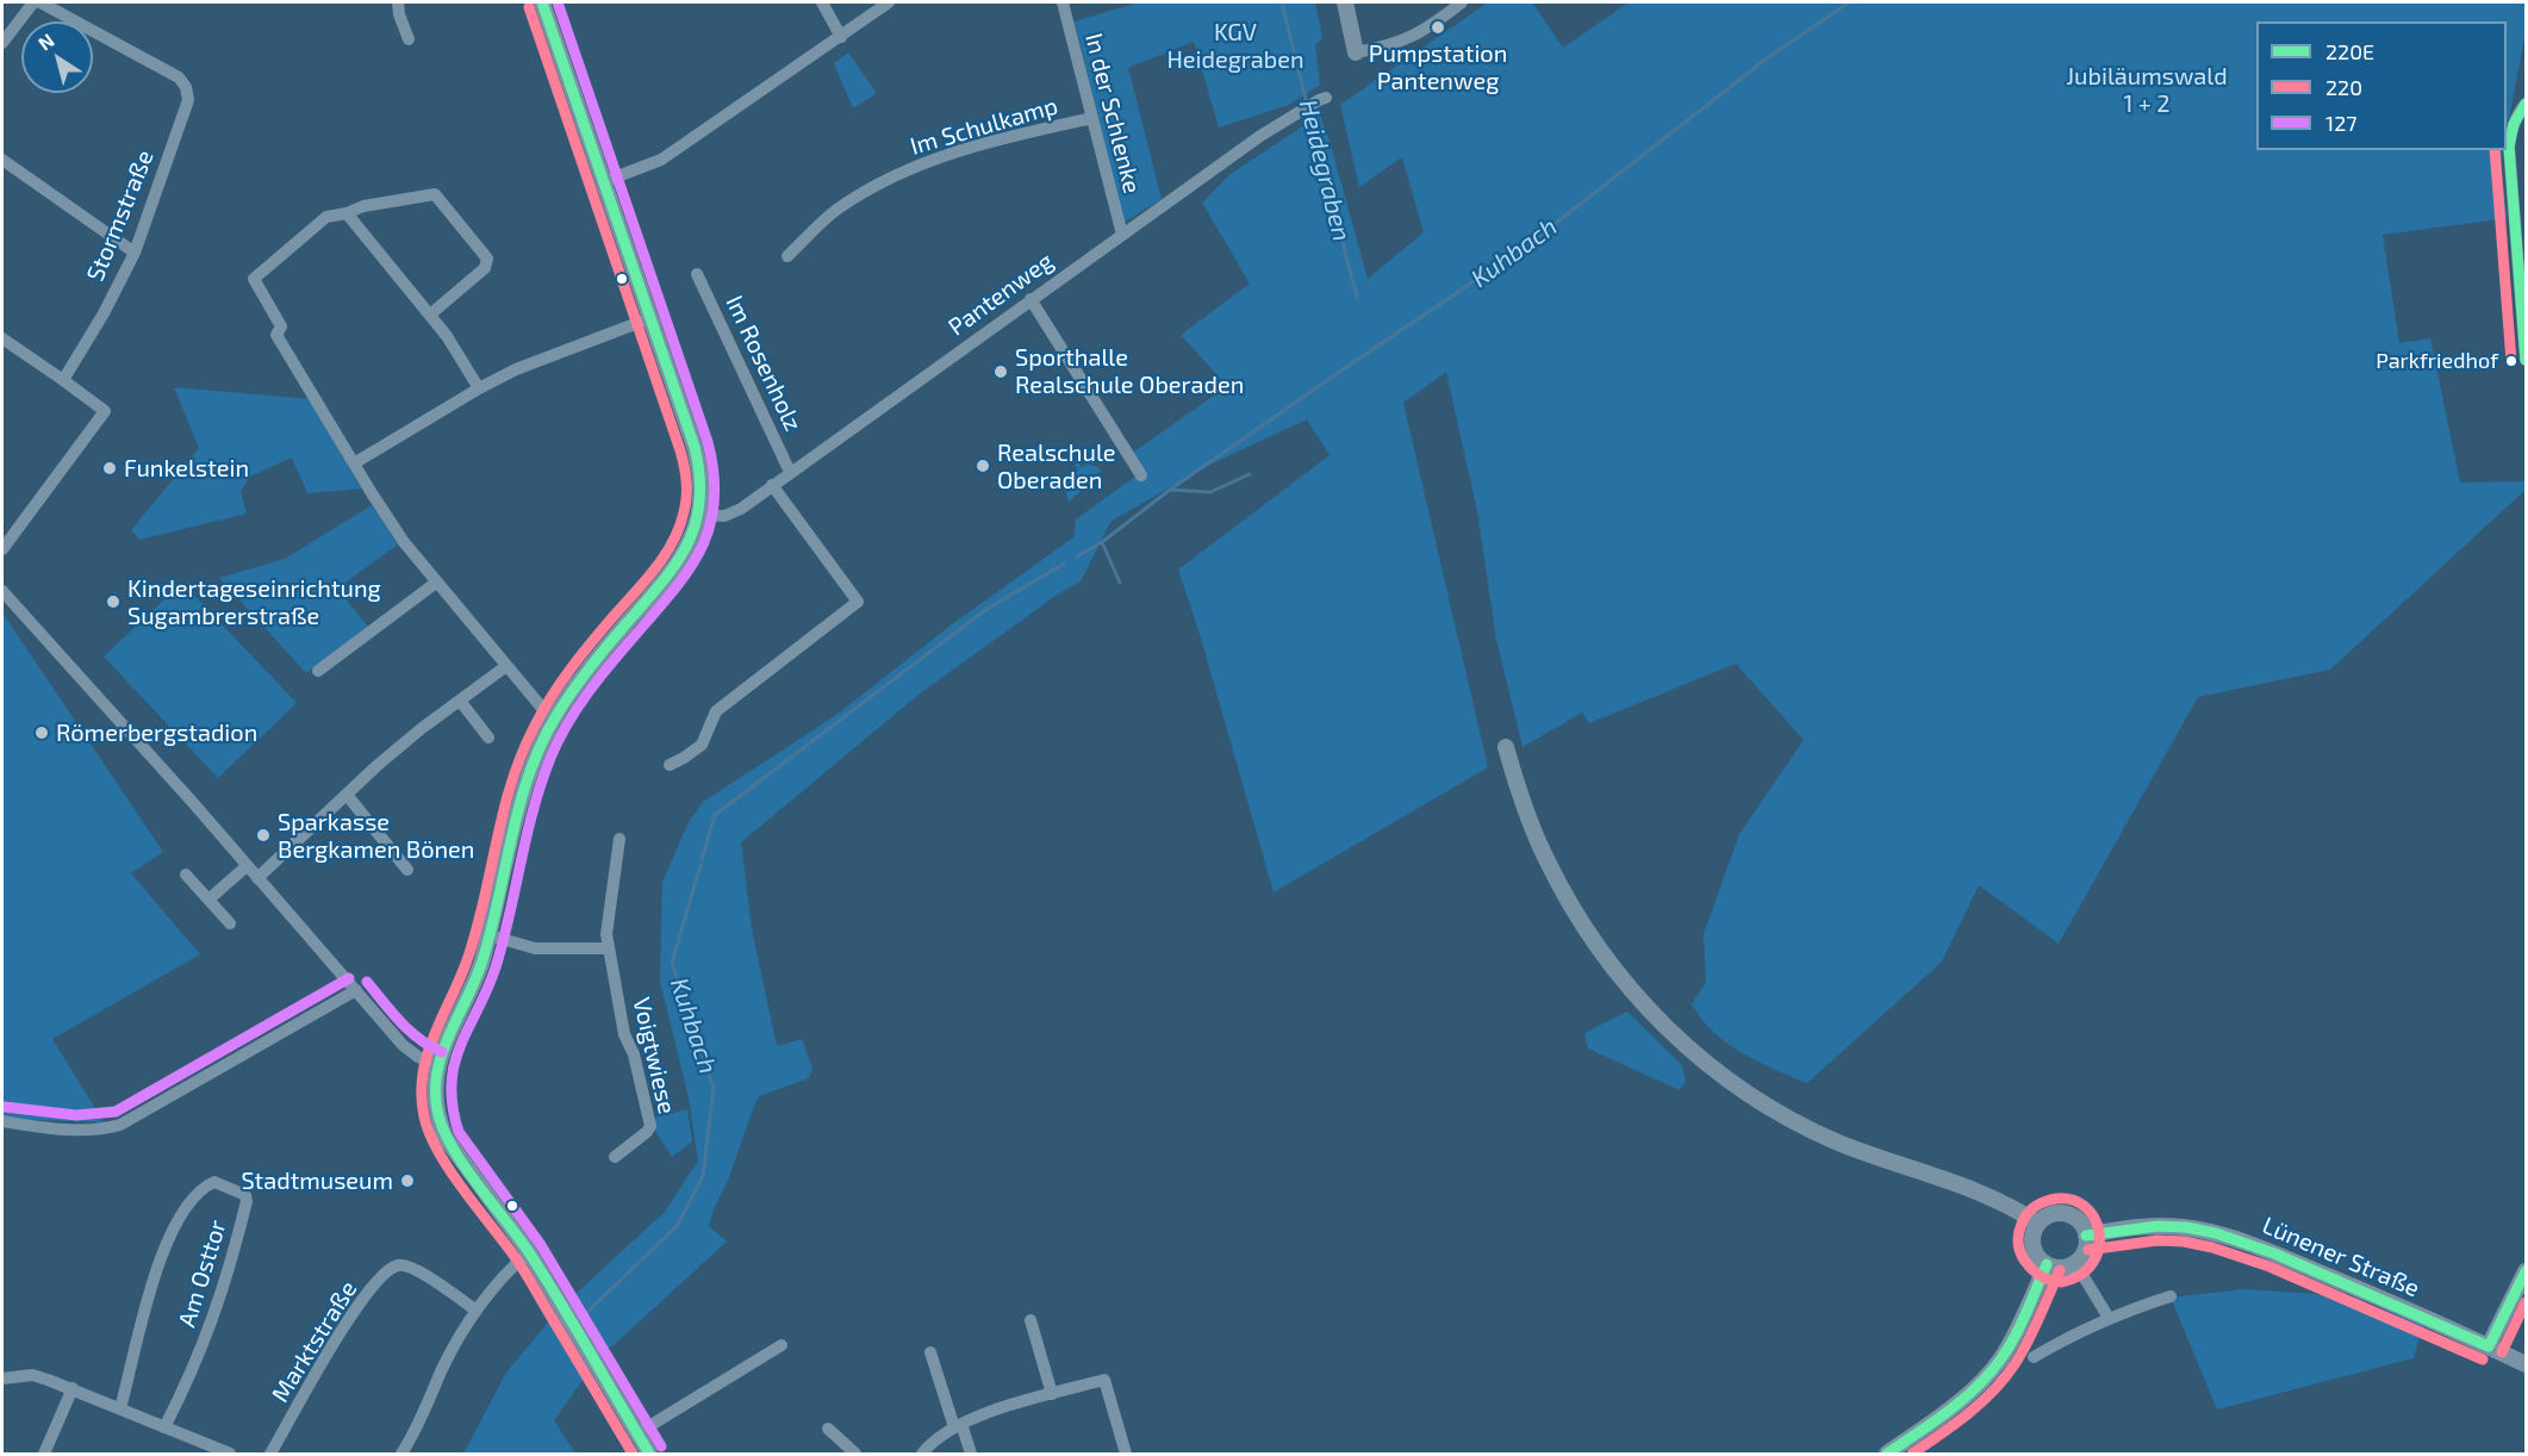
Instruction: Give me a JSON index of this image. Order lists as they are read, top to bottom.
{
  "streets": {
    "main road": ["Lünener Straße"],
    "street": [
      "In der Schlenke",
      "Im Schulkamp",
      "Stormstraße",
      "Pantenweg",
      "Im Rosenholz",
      "Voigtwiese",
      "Am Osttor",
      "Marktstraße"
    ]
  },
  "crossings": [
    ["In der Schlenke", "Im Schulkamp"],
    ["In der Schlenke", "Pantenweg"],
    ["Pantenweg", "Im Rosenholz"]
  ],
  "water": ["Heidegraben", "Kuhbach"],
  "parks": ["KGV Heidegraben", "Jubiläumswald 1 + 2"],
  "places": [
    "Pumpstation Pantenweg",
    "Parkfriedhof",
    "Sporthalle Realschule Oberaden",
    "Realschule Oberaden",
    "Funkelstein",
    "Kindertageseinrichtung Sugambrerstraße",
    "Römerbergstadion",
    "Sparkasse Bergkamen Bönen",
    "Stadtmuseum"
  ],
  "lines": ["transit line 220E", "transit line 127", "transit line 220"],
  "legend": ["220E", "220", "127"],
  "north": "top left"
}
